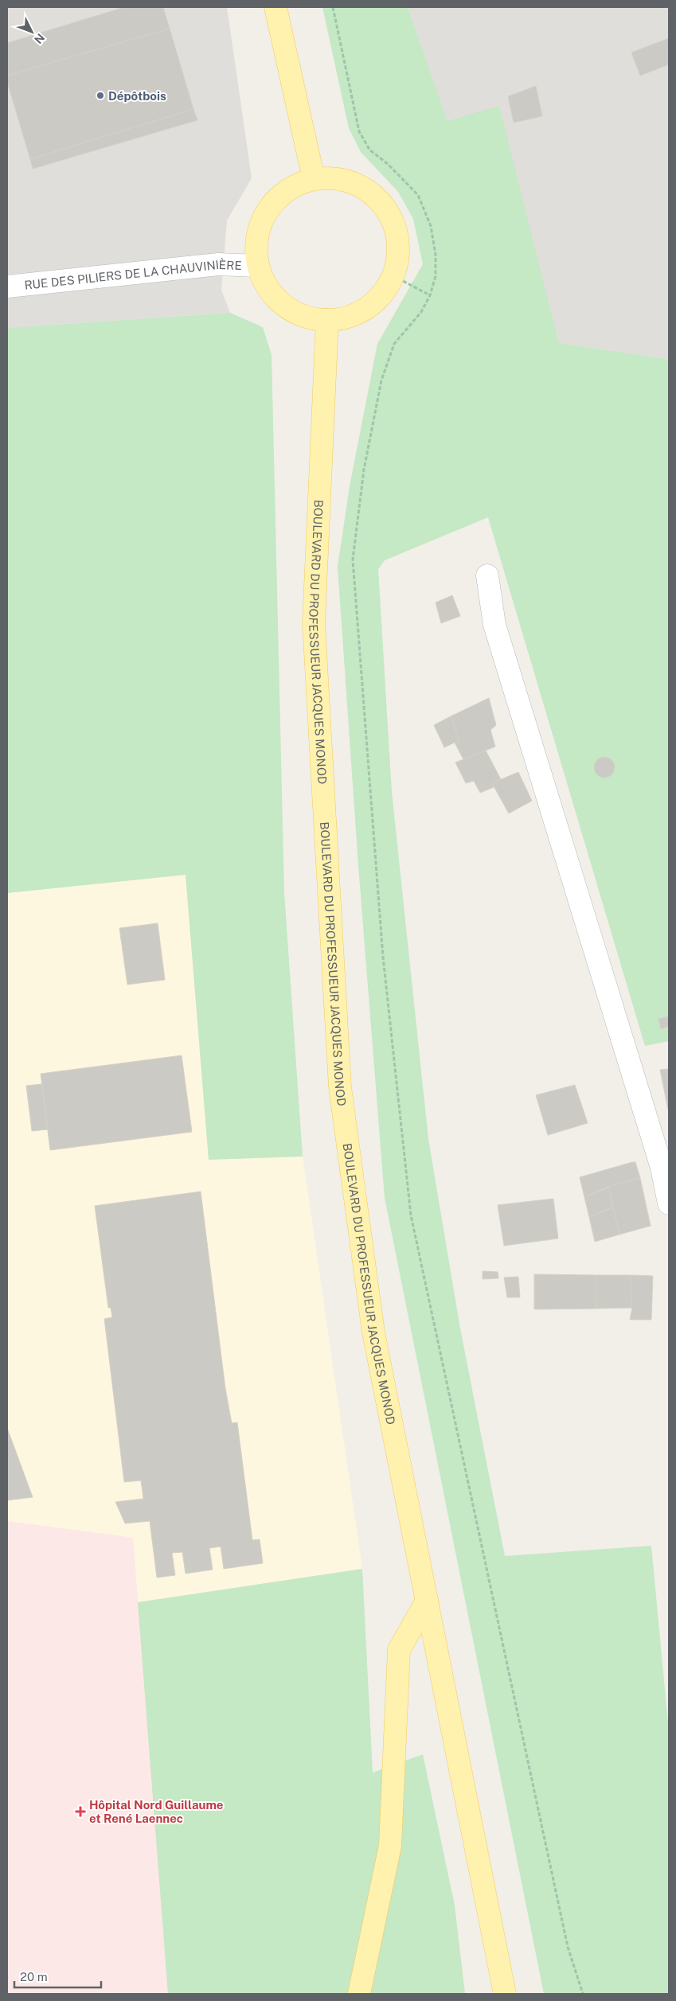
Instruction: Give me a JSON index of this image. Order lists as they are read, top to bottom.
{
  "streets": {
    "main road": ["BOULEVARD DU PROFESSUEUR JACQUES MONOD"],
    "street": ["RUE DES PILIERS DE LA CHAUVINIÈRE"]
  },
  "crossings": [
    ["RUE DES PILIERS DE LA CHAUVINIÈRE", "BOULEVARD DU PROFESSUEUR JACQUES MONOD"]
  ],
  "places": {
    "other": ["Dépôtbois"],
    "health": ["Hôpital Nord Guillaume et René Laennec"]
  },
  "scale_bar": "20 m",
  "north": "bottom right"
}
